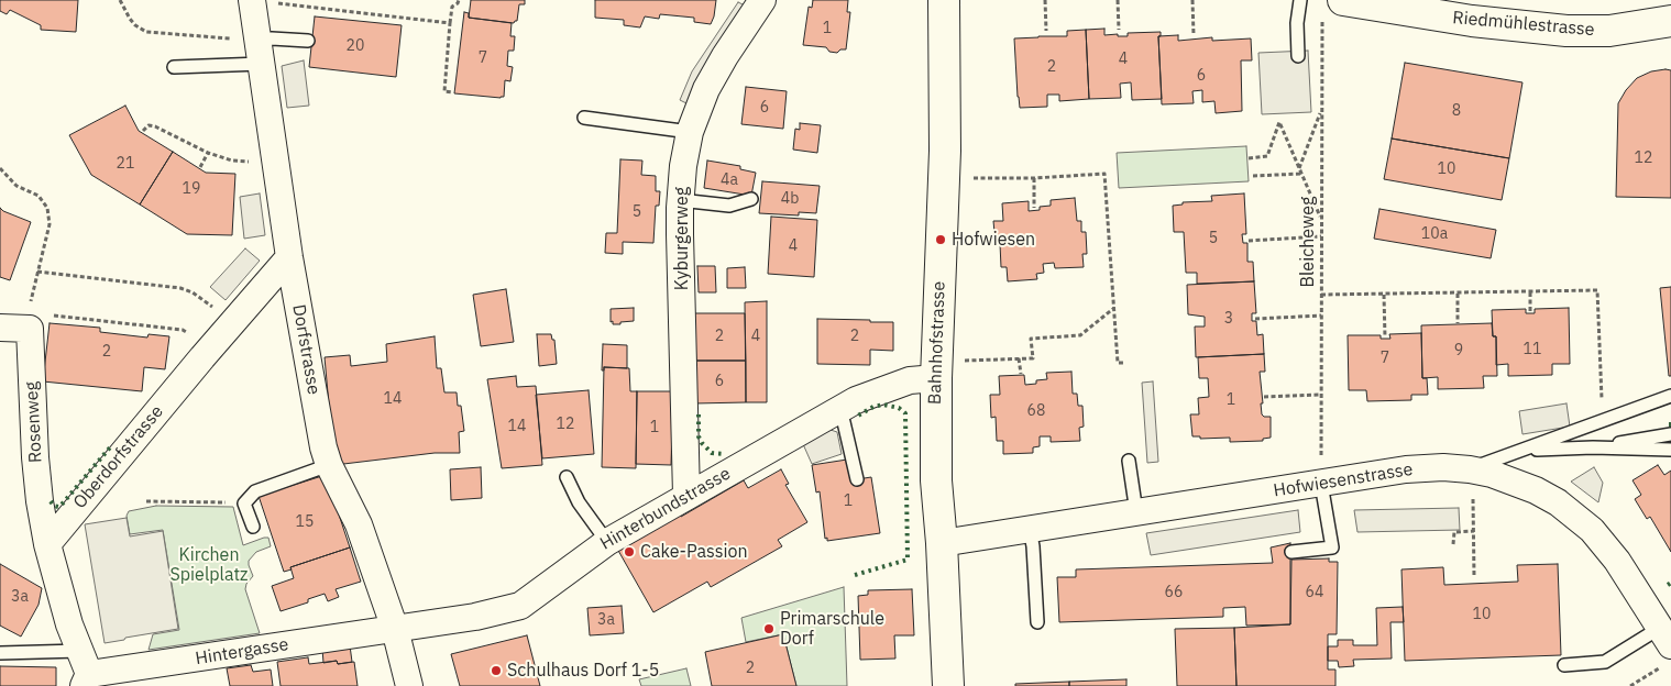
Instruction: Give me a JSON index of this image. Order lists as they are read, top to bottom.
{
  "streets": {
    "street": [
      "Riedmühlestrasse",
      "Kyburgerweg",
      "Bahnhofstrasse",
      "Dorfstrasse",
      "Rosenweg",
      "Oberdorfstrasse",
      "Hofwiesenstrasse",
      "Hinterbundstrasse",
      "Hintergasse"
    ],
    "path": ["Bleicheweg"]
  },
  "crossings": [
    ["Riedmühlestrasse", "Bleicheweg"],
    ["Kyburgerweg", "Hinterbundstrasse"],
    ["Bleicheweg", "Hofwiesenstrasse"],
    ["Bahnhofstrasse", "Hofwiesenstrasse"],
    ["Bahnhofstrasse", "Hinterbundstrasse"],
    ["Dorfstrasse", "Oberdorfstrasse"],
    ["Dorfstrasse", "Hinterbundstrasse"],
    ["Dorfstrasse", "Hintergasse"],
    ["Rosenweg", "Oberdorfstrasse"],
    ["Hinterbundstrasse", "Hintergasse"]
  ],
  "parks": ["Kirchen Spielplatz"],
  "places": [
    "Hofwiesen",
    "Cake-Passion",
    "Primarschule Dorf",
    "Schulhaus Dorf 1-5"
  ],
  "house_numbers": [
    "1",
    "20",
    "7",
    "4",
    "2",
    "6",
    "6",
    "8",
    "12",
    "21",
    "10",
    "4a",
    "19",
    "4b",
    "5",
    "10a",
    "5",
    "4",
    "3",
    "2",
    "4",
    "2",
    "11",
    "9",
    "2",
    "7",
    "6",
    "14",
    "1",
    "68",
    "12",
    "14",
    "1",
    "1",
    "15",
    "66",
    "64",
    "3a",
    "10",
    "3a",
    "2"
  ]
}
